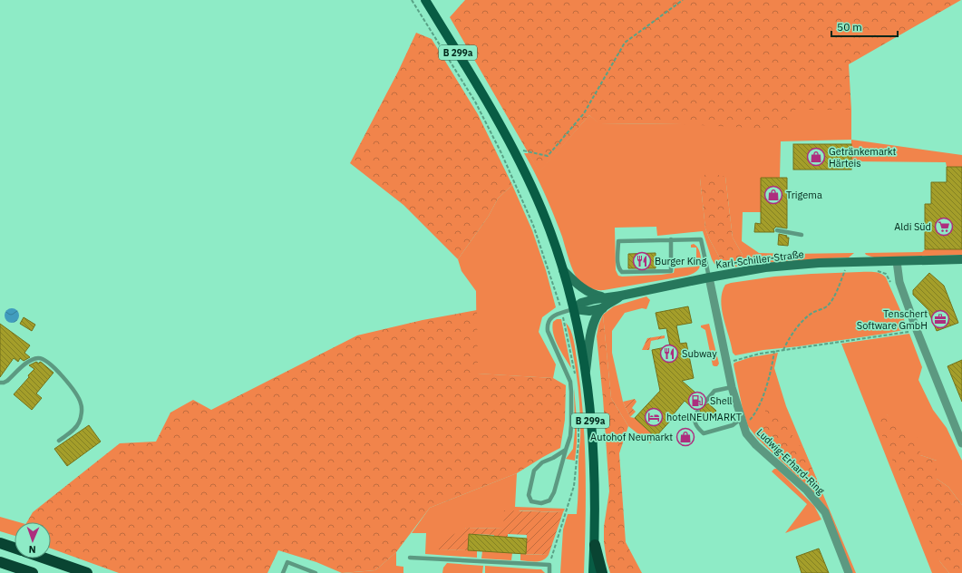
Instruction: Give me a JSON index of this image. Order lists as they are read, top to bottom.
{
  "streets": {
    "main road": ["B 299a"],
    "street": ["Karl-Schiller-Straße", "Ludwig-Erhard-Ring"]
  },
  "crossings": [
    ["B 299a", "Karl-Schiller-Straße"],
    ["Karl-Schiller-Straße", "Ludwig-Erhard-Ring"]
  ],
  "places": {
    "shop": ["Getränkemarkt Härteis", "Trigema", "Autohof Neumarkt"],
    "supermarket": ["Aldi Süd"],
    "restaurant": ["Burger King", "Subway"],
    "office": ["Tenschert Software GmbH"],
    "fuel station": ["Shell"],
    "hotel": ["hotelNEUMARKT"]
  },
  "scale_bar": "50 m",
  "north": "bottom"
}
